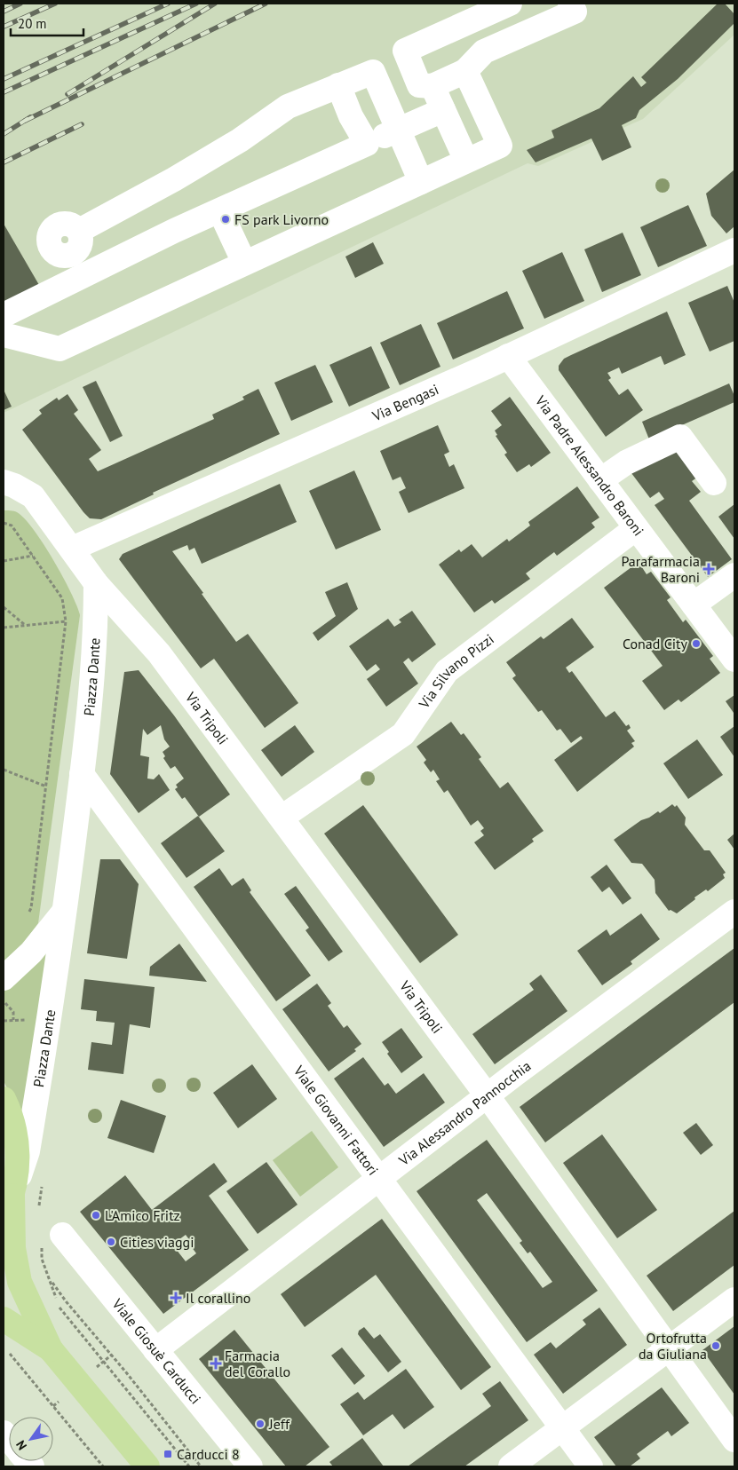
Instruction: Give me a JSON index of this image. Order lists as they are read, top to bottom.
{
  "streets": {
    "street": [
      "Via Bengasi",
      "Via Padre Alessandro Baroni",
      "Via Silvano Pizzi",
      "Piazza Dante",
      "Via Tripoli",
      "Via Alessandro Pannocchia",
      "Viale Giovanni Fattori",
      "Viale Giosuè Carducci"
    ]
  },
  "crossings": [
    ["Via Bengasi", "Via Padre Alessandro Baroni"],
    ["Via Padre Alessandro Baroni", "Via Silvano Pizzi"],
    ["Via Silvano Pizzi", "Via Tripoli"],
    ["Piazza Dante", "Via Tripoli"],
    ["Piazza Dante", "Viale Giovanni Fattori"],
    ["Via Tripoli", "Via Alessandro Pannocchia"],
    ["Via Alessandro Pannocchia", "Viale Giovanni Fattori"],
    ["Via Alessandro Pannocchia", "Viale Giosuè Carducci"]
  ],
  "places": {
    "other": [
      "FS park Livorno",
      "Conad City",
      "L'Amico Fritz",
      "Cities viaggi",
      "Ortofrutta da Giuliana",
      "Jeff"
    ],
    "health": ["Parafarmacia Baroni", "Il corallino", "Farmacia del Corallo"],
    "transit": ["Carducci 8"]
  },
  "scale_bar": "20 m",
  "north": "bottom left"
}
